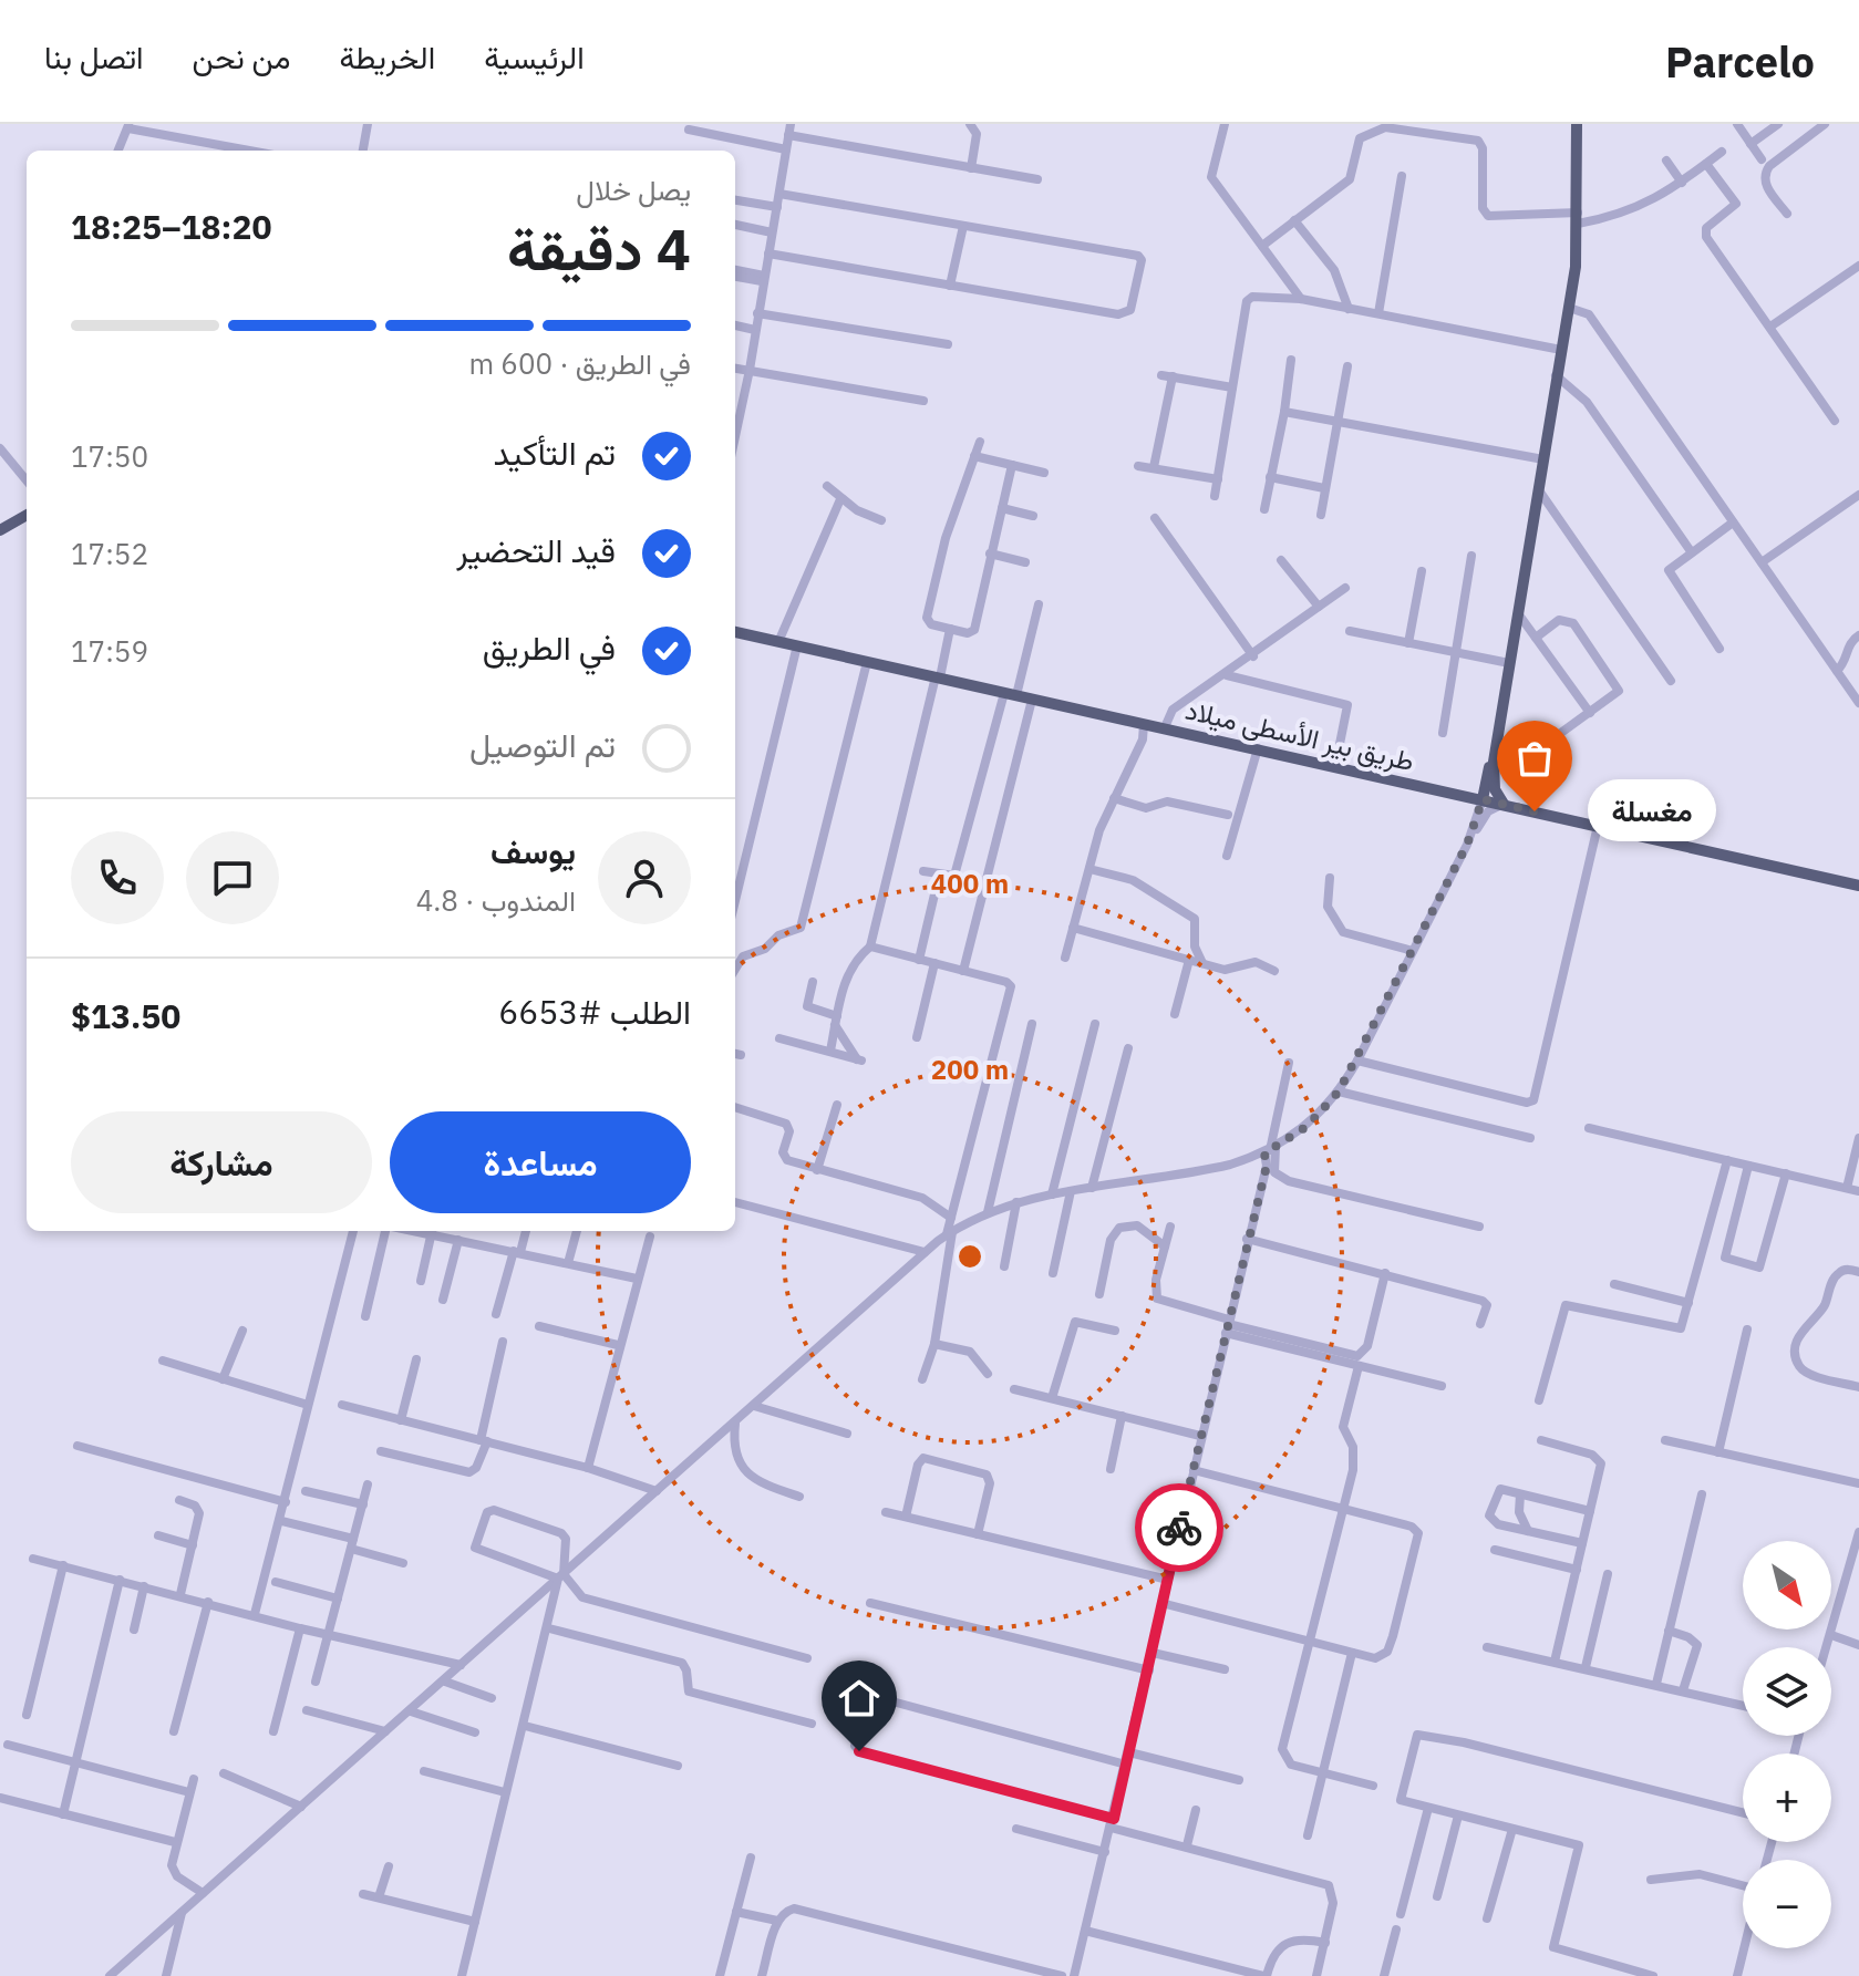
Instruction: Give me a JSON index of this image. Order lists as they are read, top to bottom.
{
  "streets": {
    "main road": ["طريق بير الأسطى ميلاد"]
  },
  "places": ["مغسلة"],
  "north": "bottom right",
  "page": {
    "header": "Parcelo",
    "nav": [
      "الرئيسية",
      "الخريطة",
      "من نحن",
      "اتصل بنا"
    ],
    "heading": ["4 دقيقة", "يصل خلال", "18:20–18:25"],
    "panel": [
      "يوسف",
      "المندوب · 4.8",
      "الطلب #6653",
      "$13.50"
    ],
    "bar": "في الطريق · 600 m",
    "list": [
      ["تم التأكيد", "17:50"],
      ["قيد التحضير", "17:52"],
      ["في الطريق", "17:59"],
      "تم التوصيل"
    ],
    "bubble": "مغسلة",
    "buttons": ["مساعدة", "مشاركة"],
    "map_buttons": ["+", "−"]
  },
  "rings": ["400 m", "200 m"]
}
